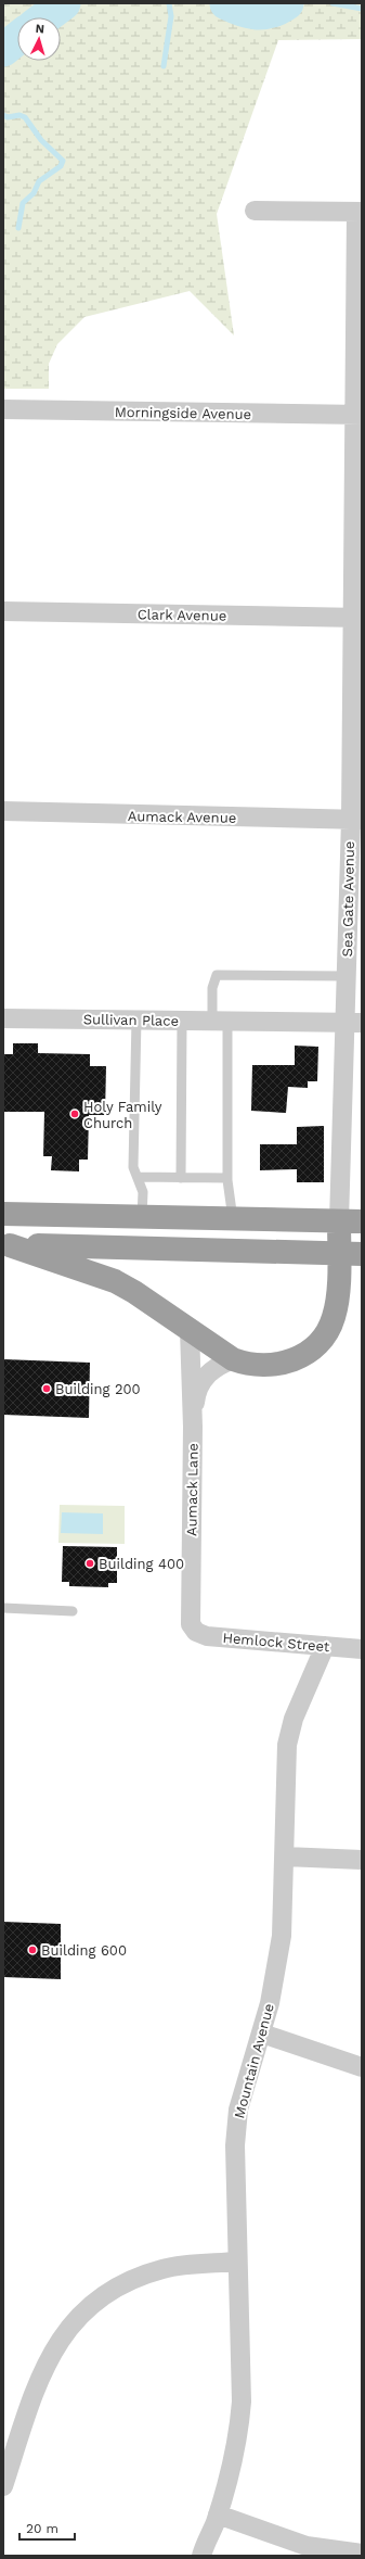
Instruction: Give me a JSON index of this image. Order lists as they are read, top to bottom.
{
  "streets": {
    "street": [
      "Morningside Avenue",
      "Clark Avenue",
      "Aumack Avenue",
      "Sea Gate Avenue",
      "Sullivan Place",
      "Aumack Lane",
      "Hemlock Street",
      "Mountain Avenue"
    ]
  },
  "crossings": [
    ["Morningside Avenue", "Sea Gate Avenue"],
    ["Clark Avenue", "Sea Gate Avenue"],
    ["Aumack Avenue", "Sea Gate Avenue"],
    ["Sea Gate Avenue", "Sullivan Place"],
    ["Aumack Lane", "Hemlock Street"],
    ["Hemlock Street", "Mountain Avenue"]
  ],
  "places": [
    "Holy Family Church",
    "Building 200",
    "Building 400",
    "Building 600"
  ],
  "scale_bar": "20 m",
  "north": "top"
}
